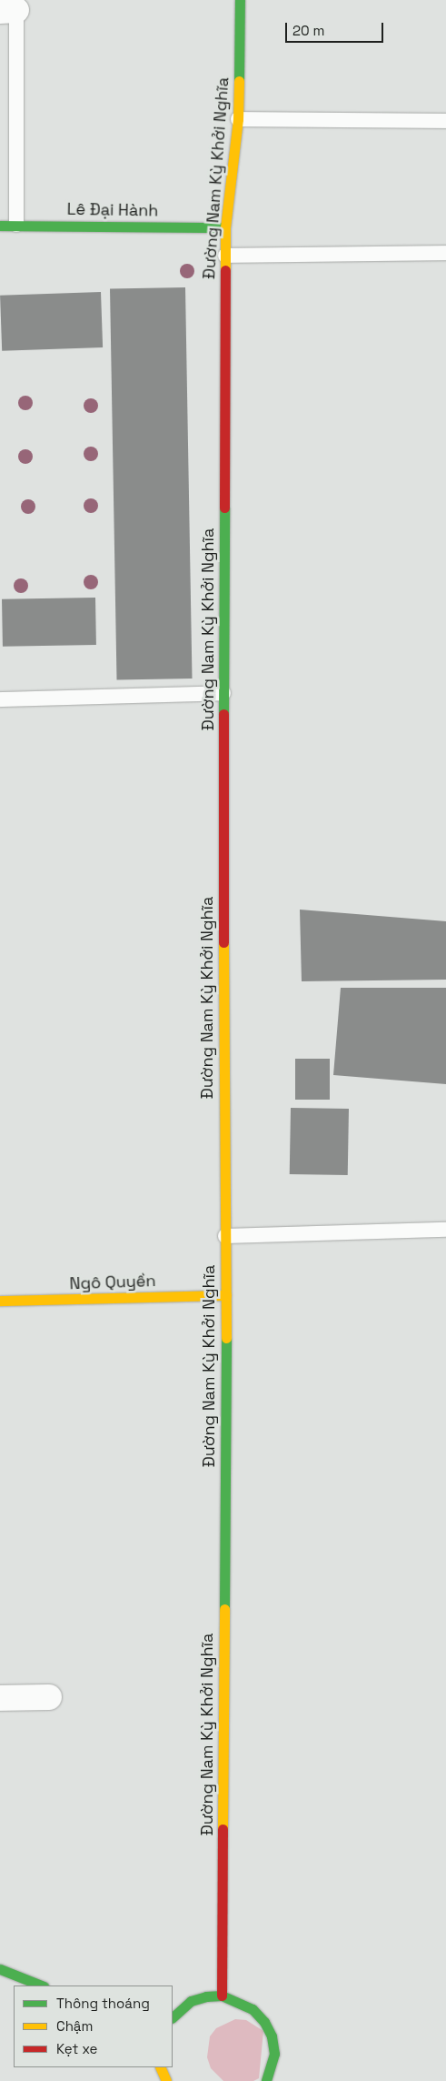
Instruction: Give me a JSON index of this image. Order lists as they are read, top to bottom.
{
  "streets": {
    "main road": ["Đường Nam Kỳ Khởi Nghĩa", "Lê Đại Hành", "Ngô Quyền"]
  },
  "crossings": [
    ["Đường Nam Kỳ Khởi Nghĩa", "Lê Đại Hành"],
    ["Đường Nam Kỳ Khởi Nghĩa", "Ngô Quyền"]
  ],
  "legend": ["Thông thoáng", "Chậm", "Kẹt xe"],
  "scale_bar": "20 m"
}
